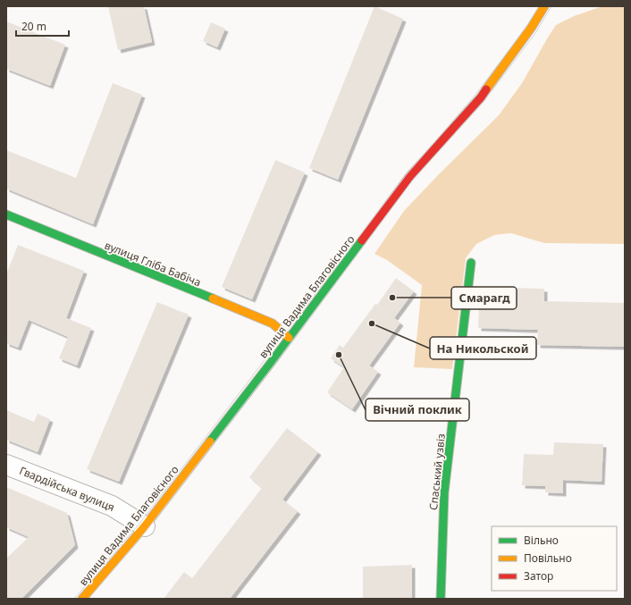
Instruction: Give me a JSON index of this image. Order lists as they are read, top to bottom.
{
  "streets": {
    "street": [
      "вулиця Гліба Бабіча",
      "вулиця Вадима Благовісного",
      "Спаський узвіз",
      "Гвардійська вулиця"
    ]
  },
  "crossings": [
    ["вулиця Гліба Бабіча", "вулиця Вадима Благовісного"],
    ["вулиця Вадима Благовісного", "Гвардійська вулиця"]
  ],
  "places": ["Смарагд", "На Никольской", "Вічний поклик"],
  "legend": ["Вільно", "Повільно", "Затор"],
  "scale_bar": "20 m"
}
